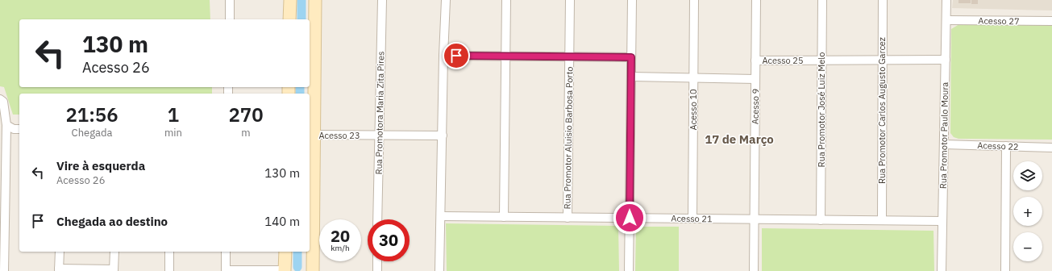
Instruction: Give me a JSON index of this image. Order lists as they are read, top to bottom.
{
  "streets": {
    "street": [
      "Acesso 27",
      "Acesso 25",
      "Acesso 9",
      "Acesso 10",
      "Rua Promotor José Luiz Melo",
      "Rua Promotor Carlos Augusto Garcez",
      "Rua Promotora Maria Zita Pires",
      "Acesso 23",
      "Rua Promotor Paulo Moura",
      "Rua Promotor Aluisio Barbosa Porto",
      "Acesso 22",
      "Acesso 21"
    ]
  },
  "crossings": [
    ["Acesso 27", "Rua Promotor Paulo Moura"],
    ["Acesso 25", "Acesso 9"],
    ["Acesso 25", "Rua Promotor José Luiz Melo"],
    ["Acesso 25", "Rua Promotor Carlos Augusto Garcez"],
    ["Acesso 25", "Rua Promotor Paulo Moura"],
    ["Acesso 9", "Acesso 21"],
    ["Acesso 10", "Acesso 21"],
    ["Rua Promotor José Luiz Melo", "Acesso 21"],
    ["Rua Promotor Carlos Augusto Garcez", "Acesso 21"],
    ["Rua Promotora Maria Zita Pires", "Acesso 23"],
    ["Rua Promotor Paulo Moura", "Acesso 22"],
    ["Rua Promotor Paulo Moura", "Acesso 21"],
    ["Rua Promotor Aluisio Barbosa Porto", "Acesso 21"]
  ],
  "districts": ["17 de Março"],
  "page": {
    "turn": ["130 m", "Acesso 26"],
    "eta": [
      "21:56",
      "Chegada",
      "1",
      "min",
      "270",
      "m"
    ],
    "list": [
      {
        "name": "Vire à esquerda",
        "note": "Acesso 26",
        "value": "130 m"
      },
      {
        "name": "Chegada ao destino",
        "value": "140 m"
      }
    ],
    "map_buttons": ["+", "−"],
    "speed": "20 km/h",
    "limit": "30"
  }
}
